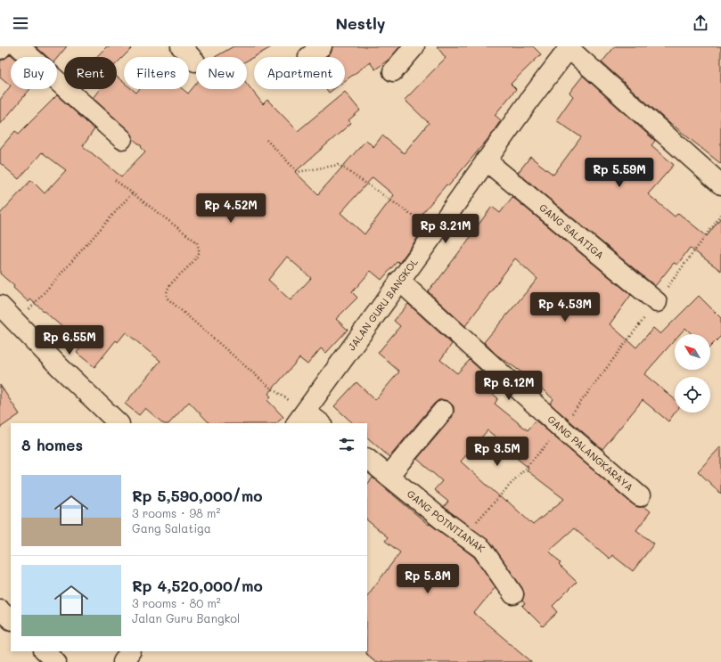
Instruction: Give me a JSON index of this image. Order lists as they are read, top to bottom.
{
  "streets": {
    "street": [
      "GANG SALATIGA",
      "JALAN GURU BANGKOL",
      "GANG PALANGKARAYA",
      "GANG POTNTIANAK"
    ]
  },
  "crossings": [
    ["GANG SALATIGA", "JALAN GURU BANGKOL"],
    ["JALAN GURU BANGKOL", "GANG PALANGKARAYA"]
  ],
  "north": "top left",
  "page": {
    "header": "Nestly",
    "chip": [
      "Buy",
      "Rent",
      "Filters",
      "New",
      "Apartment"
    ],
    "price": [
      "Rp 5.59M",
      "Rp 4.52M",
      "Rp 3.21M",
      "Rp 4.53M",
      "Rp 6.55M",
      "Rp 6.12M",
      "Rp 3.5M",
      "Rp 5.8M"
    ],
    "heading": "8 homes",
    "list": [
      {
        "name": "Rp 5,590,000/mo",
        "note": "3 rooms · 98 m² · Gang Salatiga"
      },
      {
        "name": "Rp 4,520,000/mo",
        "note": "3 rooms · 80 m² · Jalan Guru Bangkol"
      }
    ]
  }
}
